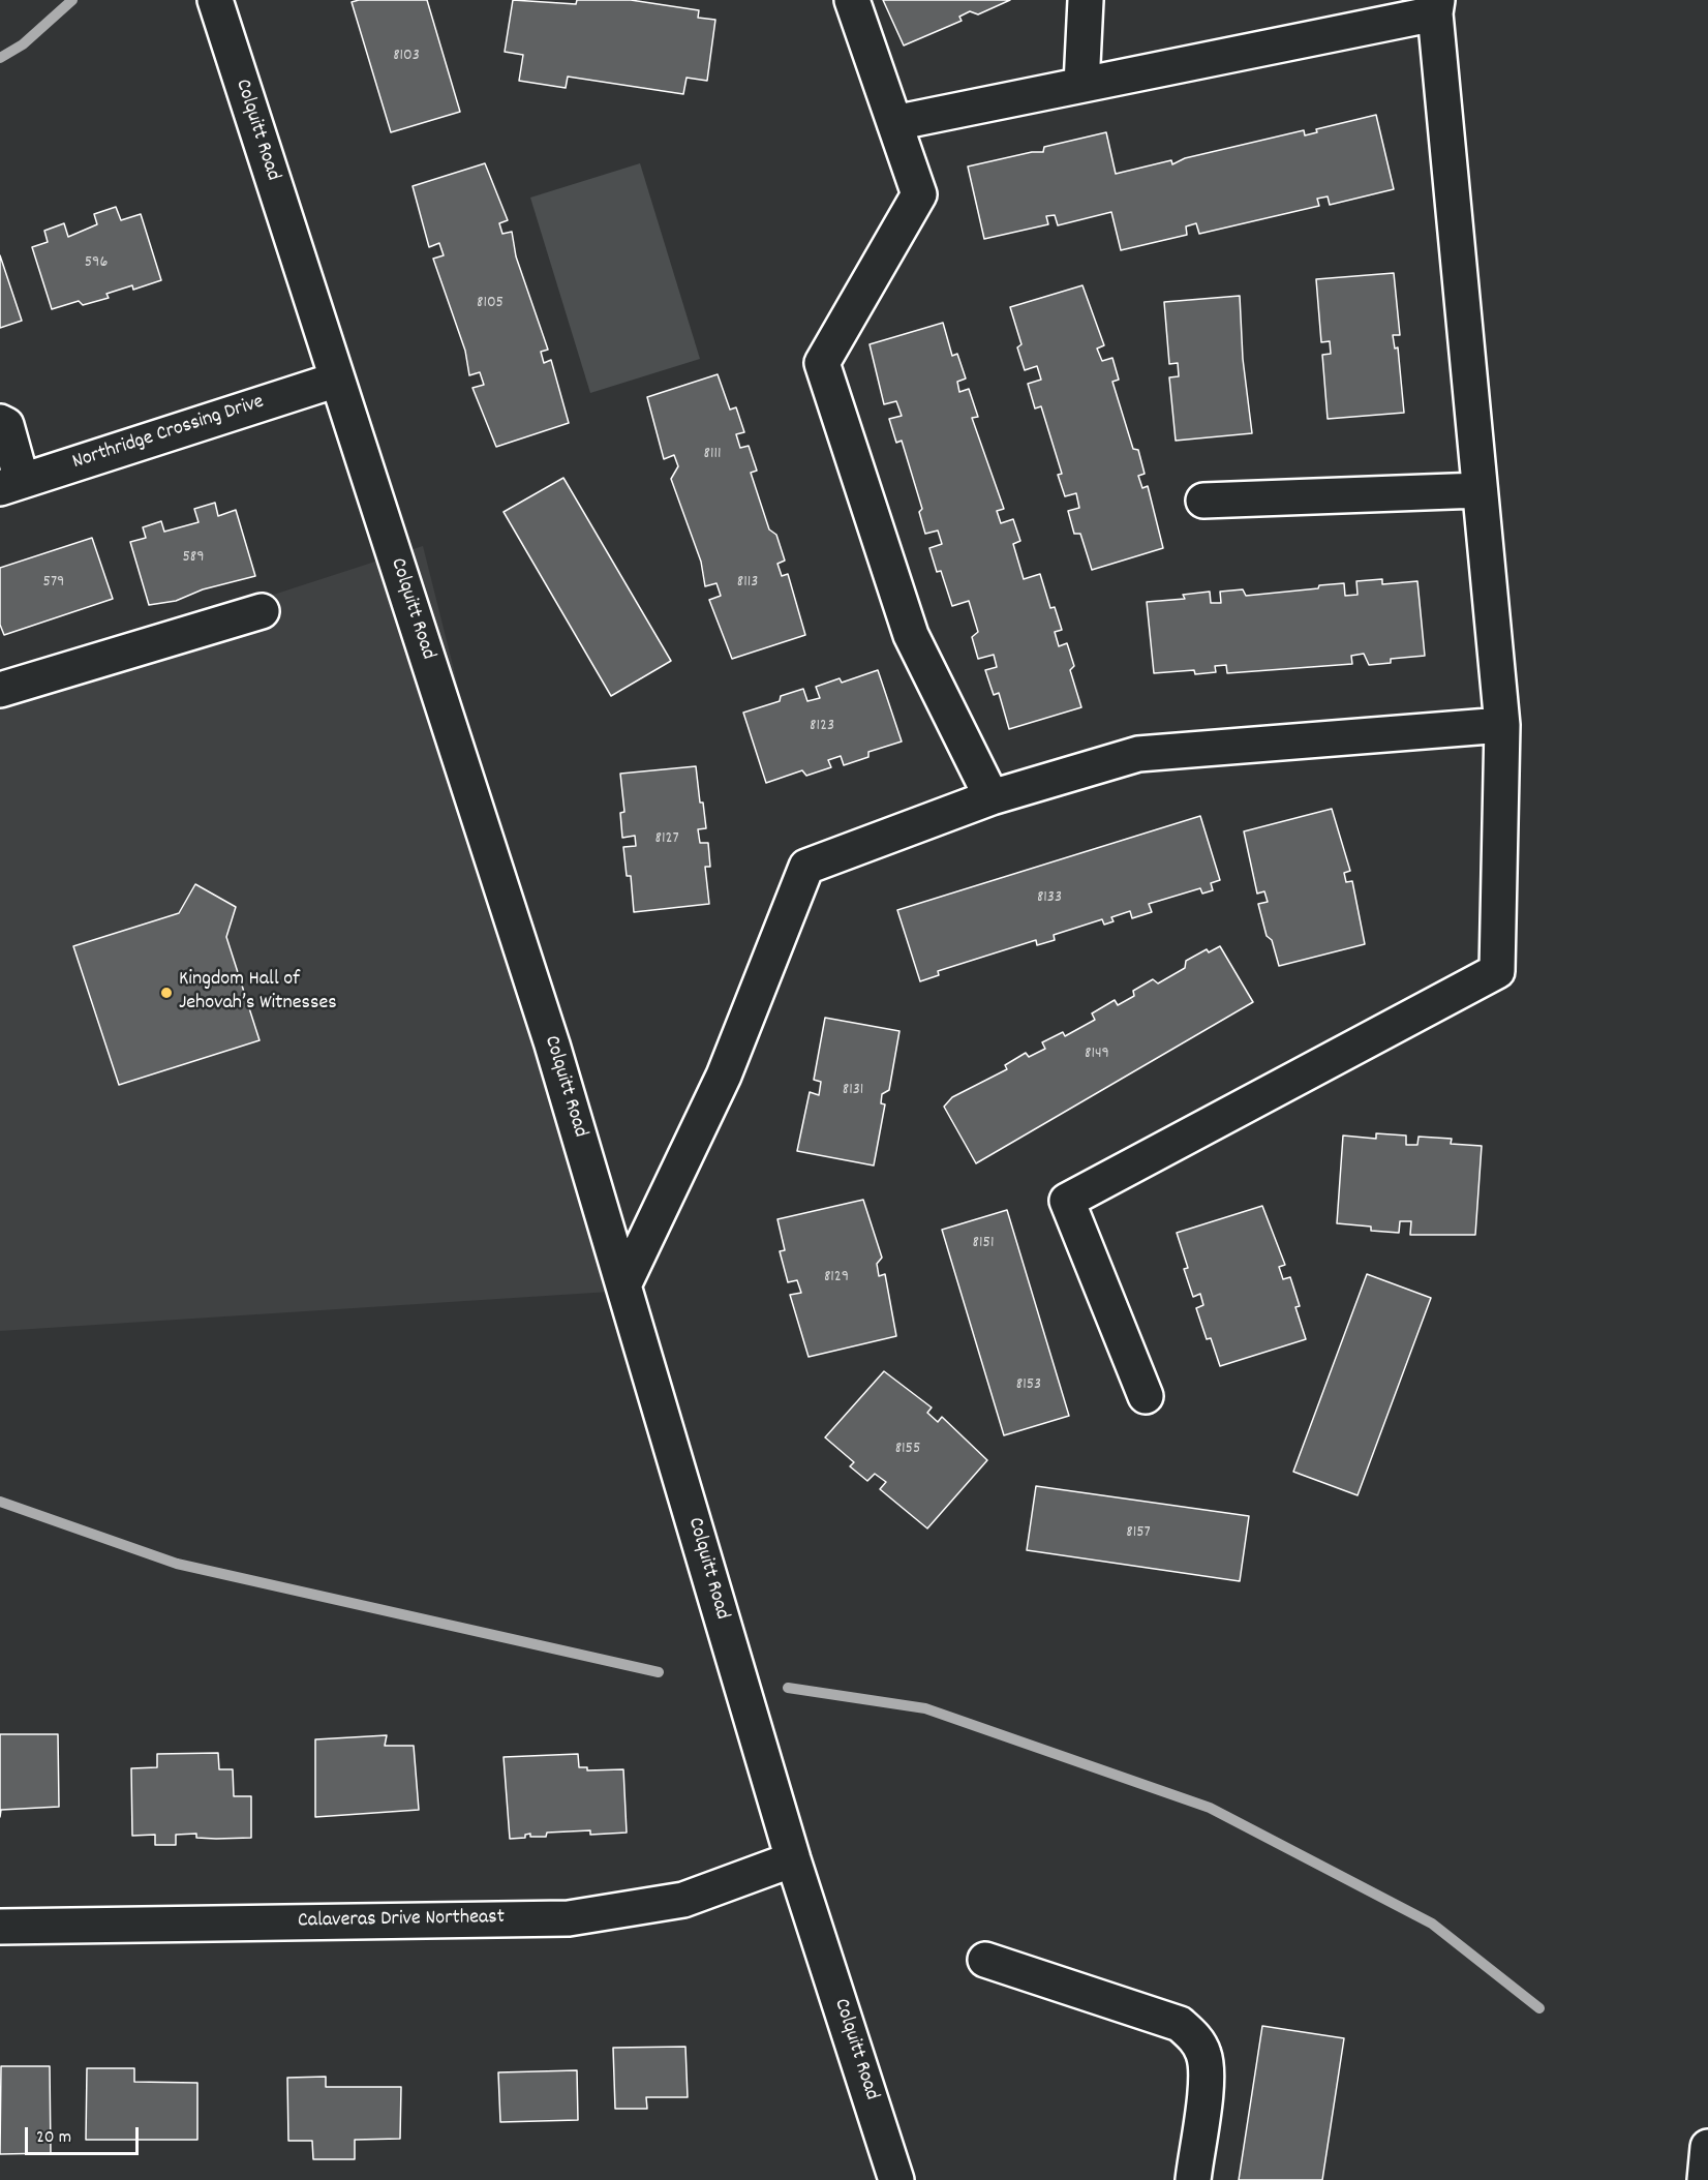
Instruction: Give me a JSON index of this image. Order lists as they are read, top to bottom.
{
  "streets": {
    "main road": ["Colquitt Road", "Northridge Crossing Drive", "Calaveras Drive Northeast"]
  },
  "crossings": [
    ["Colquitt Road", "Northridge Crossing Drive"],
    ["Colquitt Road", "Calaveras Drive Northeast"]
  ],
  "places": ["Kingdom Hall of Jehovah’s Witnesses"],
  "house_numbers": [
    "8103",
    "596",
    "8105",
    "8111",
    "589",
    "579",
    "8113",
    "8123",
    "8127",
    "8133",
    "8149",
    "8131",
    "8151",
    "8129",
    "8153",
    "8155",
    "8157"
  ],
  "scale_bar": "20 m"
}
